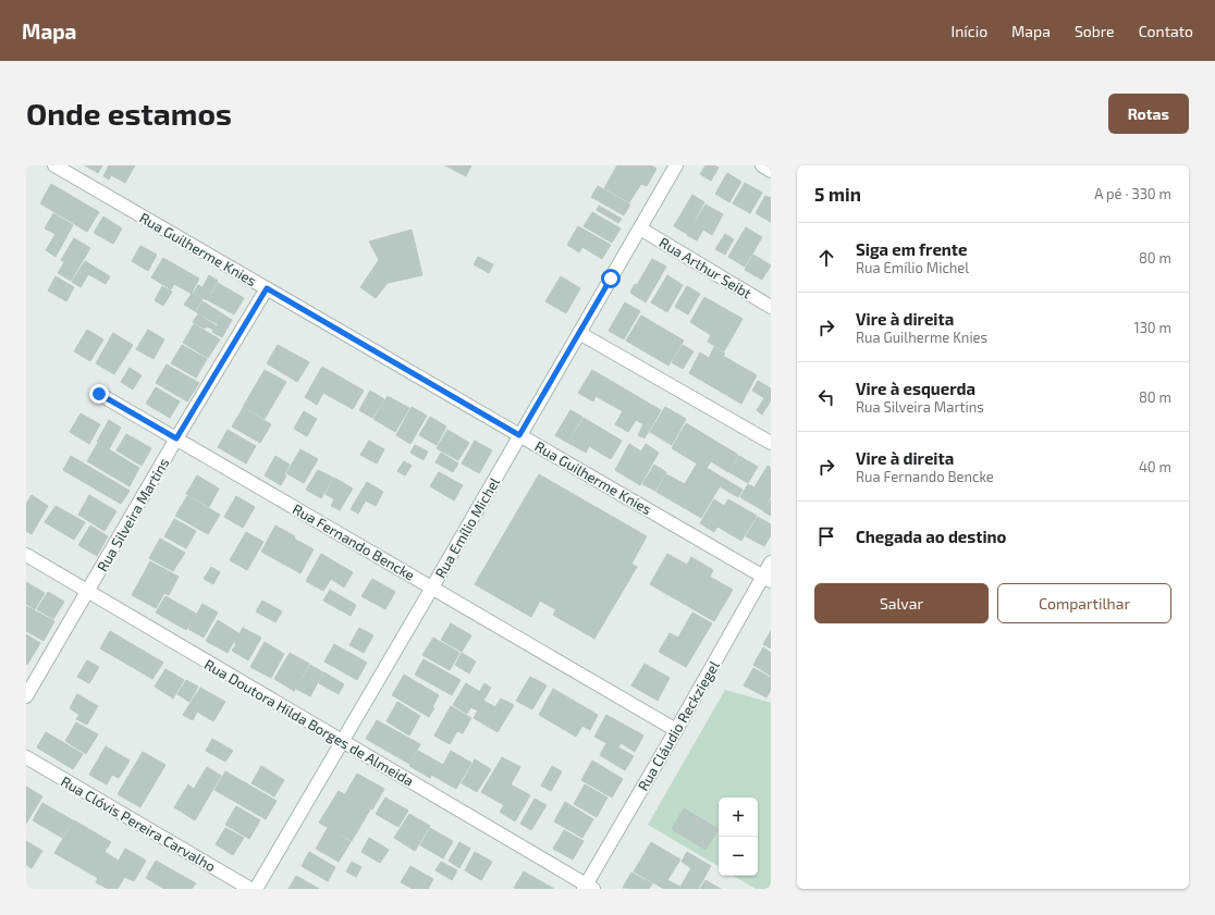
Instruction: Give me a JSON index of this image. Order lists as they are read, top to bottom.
{
  "streets": {
    "street": [
      "Rua Guilherme Knies",
      "Rua Arthur Seibt",
      "Rua Silveira Martins",
      "Rua Emílio Michel",
      "Rua Fernando Bencke",
      "Rua Doutora Hilda Borges de Almeida",
      "Rua Cláudio Reckziegel",
      "Rua Clóvis Pereira Carvalho"
    ]
  },
  "crossings": [
    ["Rua Guilherme Knies", "Rua Silveira Martins"],
    ["Rua Guilherme Knies", "Rua Emílio Michel"],
    ["Rua Guilherme Knies", "Rua Cláudio Reckziegel"],
    ["Rua Arthur Seibt", "Rua Emílio Michel"],
    ["Rua Silveira Martins", "Rua Fernando Bencke"],
    ["Rua Silveira Martins", "Rua Doutora Hilda Borges de Almeida"],
    ["Rua Emílio Michel", "Rua Fernando Bencke"],
    ["Rua Emílio Michel", "Rua Doutora Hilda Borges de Almeida"],
    ["Rua Fernando Bencke", "Rua Cláudio Reckziegel"],
    ["Rua Doutora Hilda Borges de Almeida", "Rua Cláudio Reckziegel"]
  ],
  "page": {
    "header": "Mapa",
    "nav": [
      "Início",
      "Mapa",
      "Sobre",
      "Contato"
    ],
    "buttons": [
      "Rotas",
      ["Salvar", "Compartilhar"]
    ],
    "title": "Onde estamos",
    "heading": ["5 min", "A pé · 330 m"],
    "list": [
      ["Siga em frente", "Rua Emílio Michel", "80 m"],
      ["Vire à direita", "Rua Guilherme Knies", "130 m"],
      ["Vire à esquerda", "Rua Silveira Martins", "80 m"],
      ["Vire à direita", "Rua Fernando Bencke", "40 m"],
      "Chegada ao destino"
    ],
    "map_buttons": ["+", "−"]
  }
}
